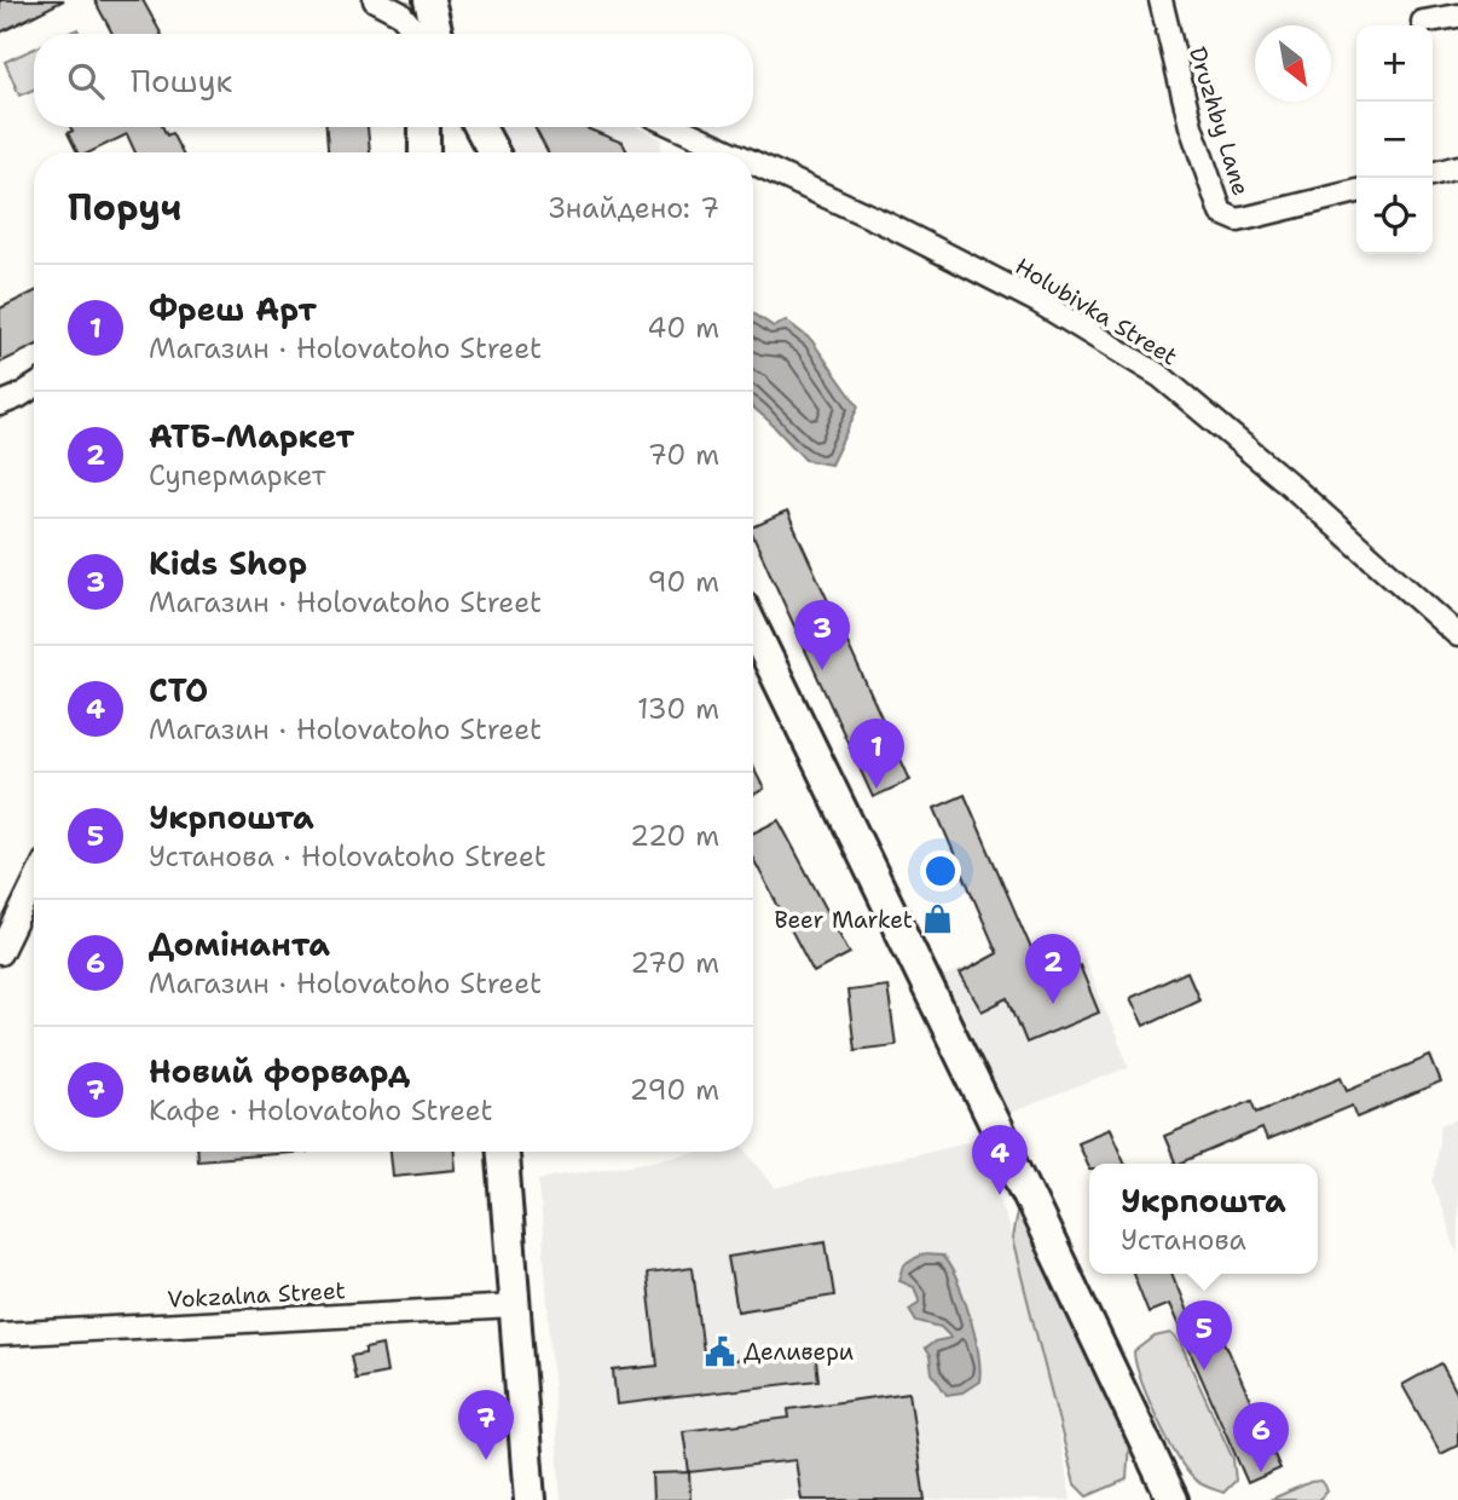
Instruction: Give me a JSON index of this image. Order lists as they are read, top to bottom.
{
  "streets": {
    "street": ["Druzhby Lane", "Holubivka Street", "Vokzalna Street"]
  },
  "places": {
    "shop": ["Beer Market"],
    "public building": ["Деливери"]
  },
  "north": "bottom right",
  "page": {
    "map_buttons": ["+", "−"],
    "search": "Пошук",
    "heading": ["Поруч", "Знайдено: 7"],
    "list": [
      {
        "mark": "1",
        "name": "Фреш Арт",
        "note": "Магазин · Holovatoho Street",
        "value": "40 m"
      },
      {
        "mark": "2",
        "name": "АТБ-Маркет",
        "note": "Супермаркет",
        "value": "70 m"
      },
      {
        "mark": "3",
        "name": "Kids Shop",
        "note": "Магазин · Holovatoho Street",
        "value": "90 m"
      },
      {
        "mark": "4",
        "name": "СТО",
        "note": "Магазин · Holovatoho Street",
        "value": "130 m"
      },
      {
        "mark": "5",
        "name": "Укрпошта",
        "note": "Установа · Holovatoho Street",
        "value": "220 m"
      },
      {
        "mark": "6",
        "name": "Домінанта",
        "note": "Магазин · Holovatoho Street",
        "value": "270 m"
      },
      {
        "mark": "7",
        "name": "Новий форвард",
        "note": "Кафе · Holovatoho Street",
        "value": "290 m"
      }
    ],
    "pins": [
      "3",
      "1",
      "2",
      "4",
      "5",
      "7",
      "6"
    ],
    "popup": ["Укрпошта", "Установа"]
  }
}
